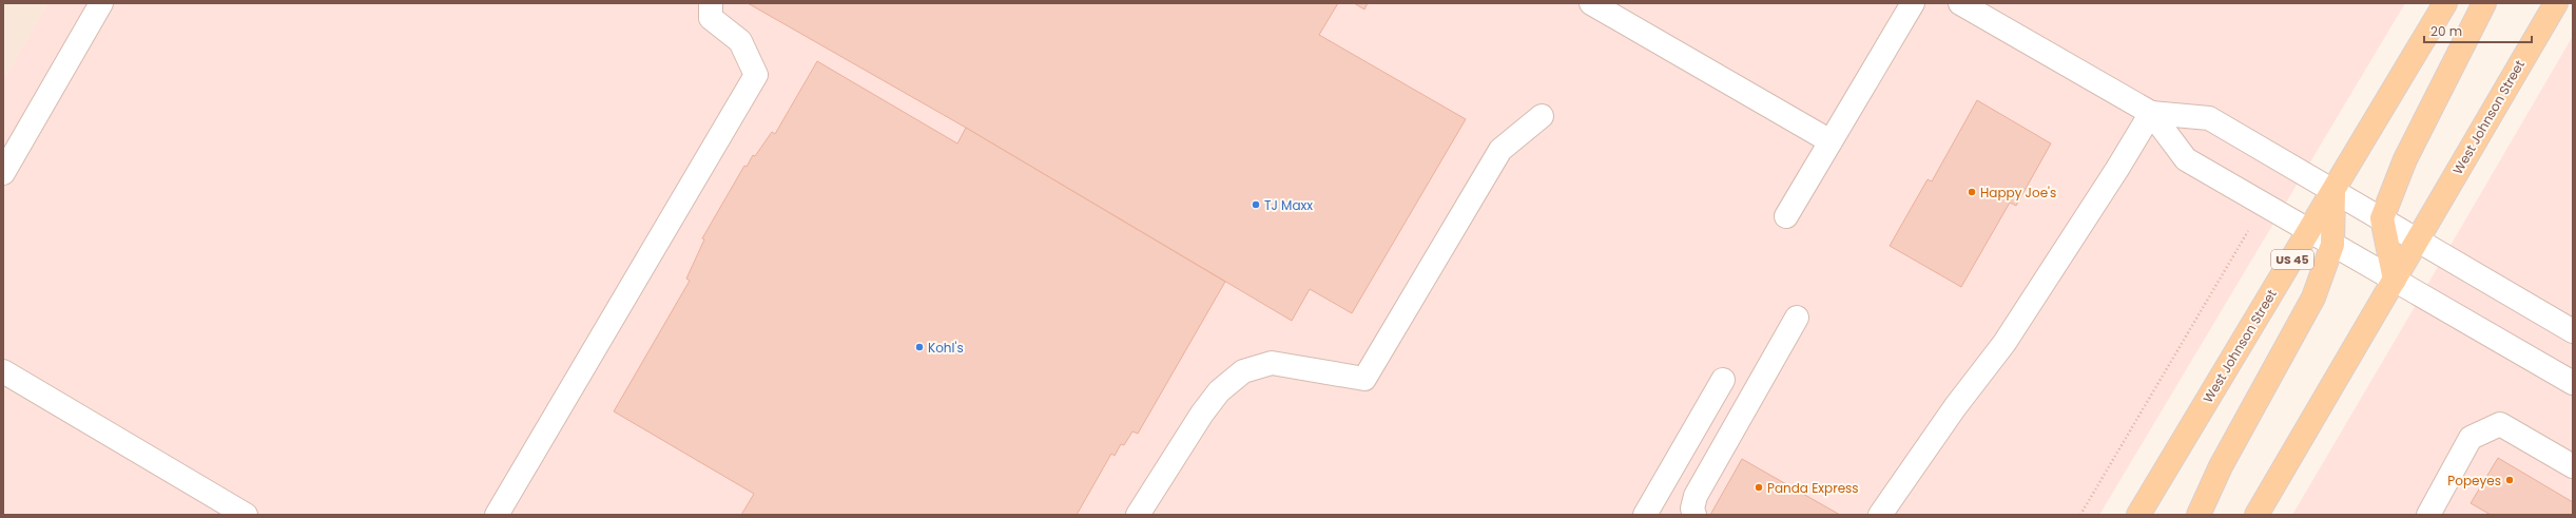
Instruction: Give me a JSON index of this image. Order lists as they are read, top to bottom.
{
  "streets": {
    "main road": ["West Johnson Street", "US 45"]
  },
  "places": [
    "Happy Joe's",
    "TJ Maxx",
    "Kohl's",
    "Popeyes",
    "Panda Express"
  ],
  "scale_bar": "20 m"
}
